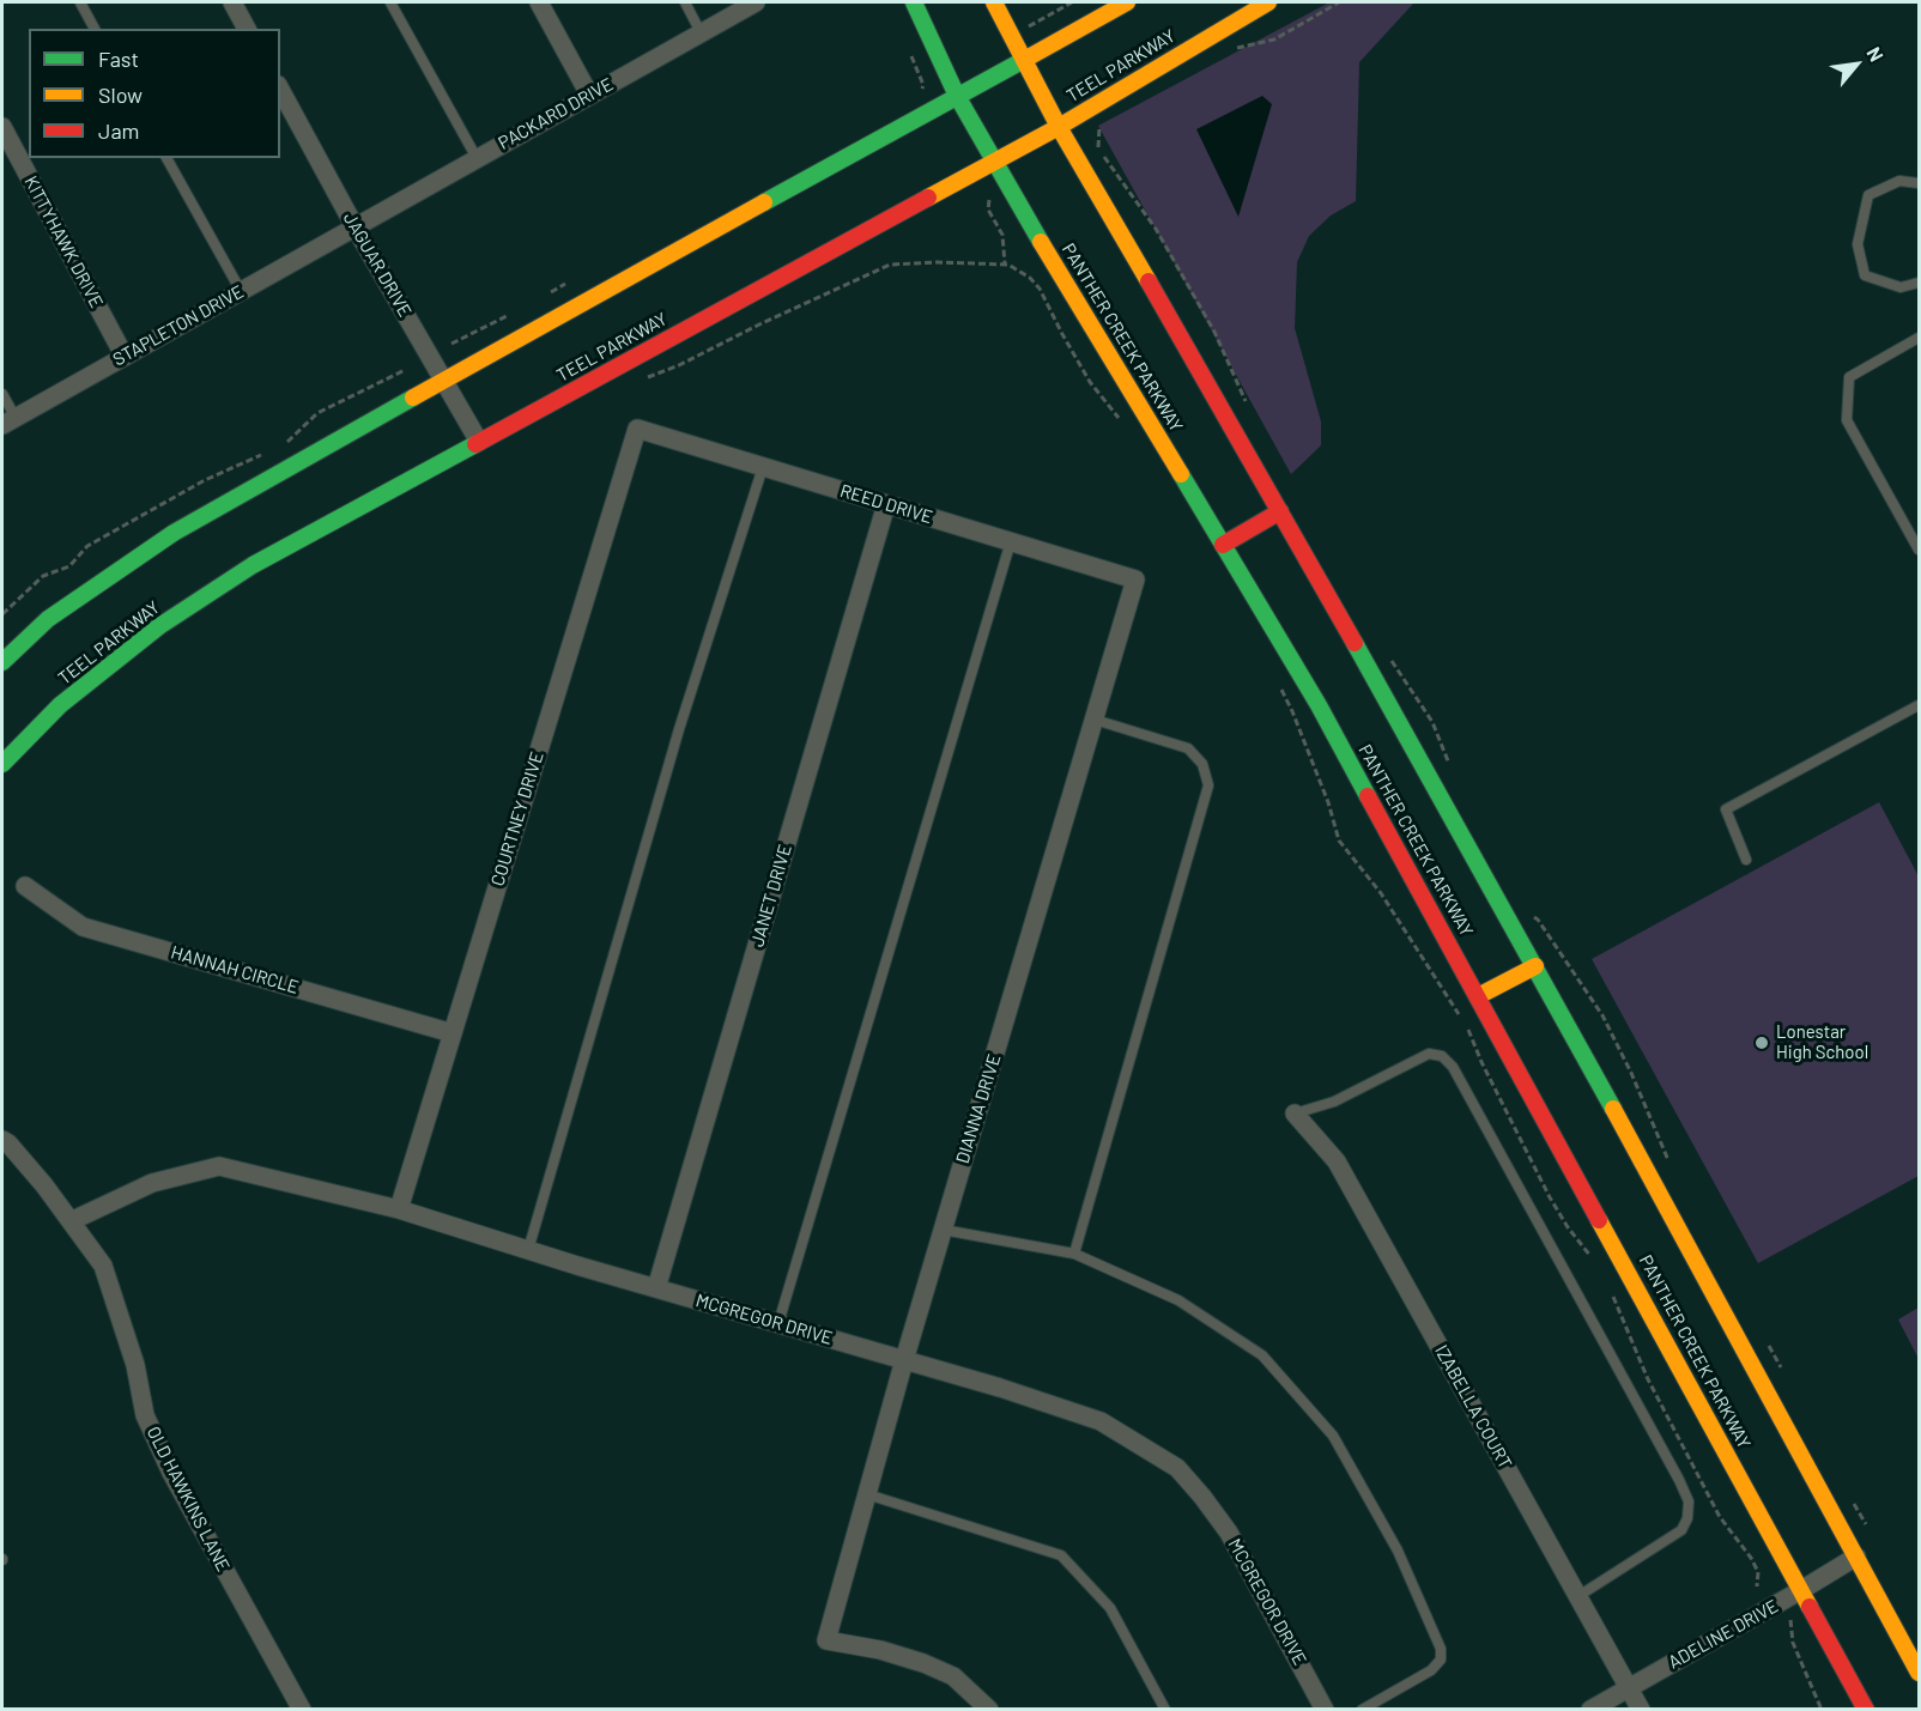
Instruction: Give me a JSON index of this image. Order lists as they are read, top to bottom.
{
  "streets": {
    "main road": ["TEEL PARKWAY", "PANTHER CREEK PARKWAY"],
    "street": [
      "PACKARD DRIVE",
      "KITTYHAWK DRIVE",
      "JAGUAR DRIVE",
      "STAPLETON DRIVE",
      "REED DRIVE",
      "COURTNEY DRIVE",
      "JANET DRIVE",
      "HANNAH CIRCLE",
      "DIANNA DRIVE",
      "MCGREGOR DRIVE",
      "IZABELLA COURT",
      "OLD HAWKINS LANE",
      "ADELINE DRIVE"
    ]
  },
  "crossings": [
    ["TEEL PARKWAY", "JAGUAR DRIVE"],
    ["TEEL PARKWAY", "PANTHER CREEK PARKWAY"],
    ["PACKARD DRIVE", "JAGUAR DRIVE"],
    ["PACKARD DRIVE", "STAPLETON DRIVE"],
    ["KITTYHAWK DRIVE", "STAPLETON DRIVE"],
    ["JAGUAR DRIVE", "STAPLETON DRIVE"],
    ["PANTHER CREEK PARKWAY", "ADELINE DRIVE"],
    ["REED DRIVE", "COURTNEY DRIVE"],
    ["REED DRIVE", "JANET DRIVE"],
    ["REED DRIVE", "DIANNA DRIVE"],
    ["COURTNEY DRIVE", "HANNAH CIRCLE"],
    ["COURTNEY DRIVE", "MCGREGOR DRIVE"],
    ["JANET DRIVE", "MCGREGOR DRIVE"],
    ["DIANNA DRIVE", "MCGREGOR DRIVE"],
    ["MCGREGOR DRIVE", "OLD HAWKINS LANE"],
    ["IZABELLA COURT", "ADELINE DRIVE"]
  ],
  "places": ["Lonestar High School"],
  "legend": ["Fast", "Slow", "Jam"],
  "north": "top right"
}
